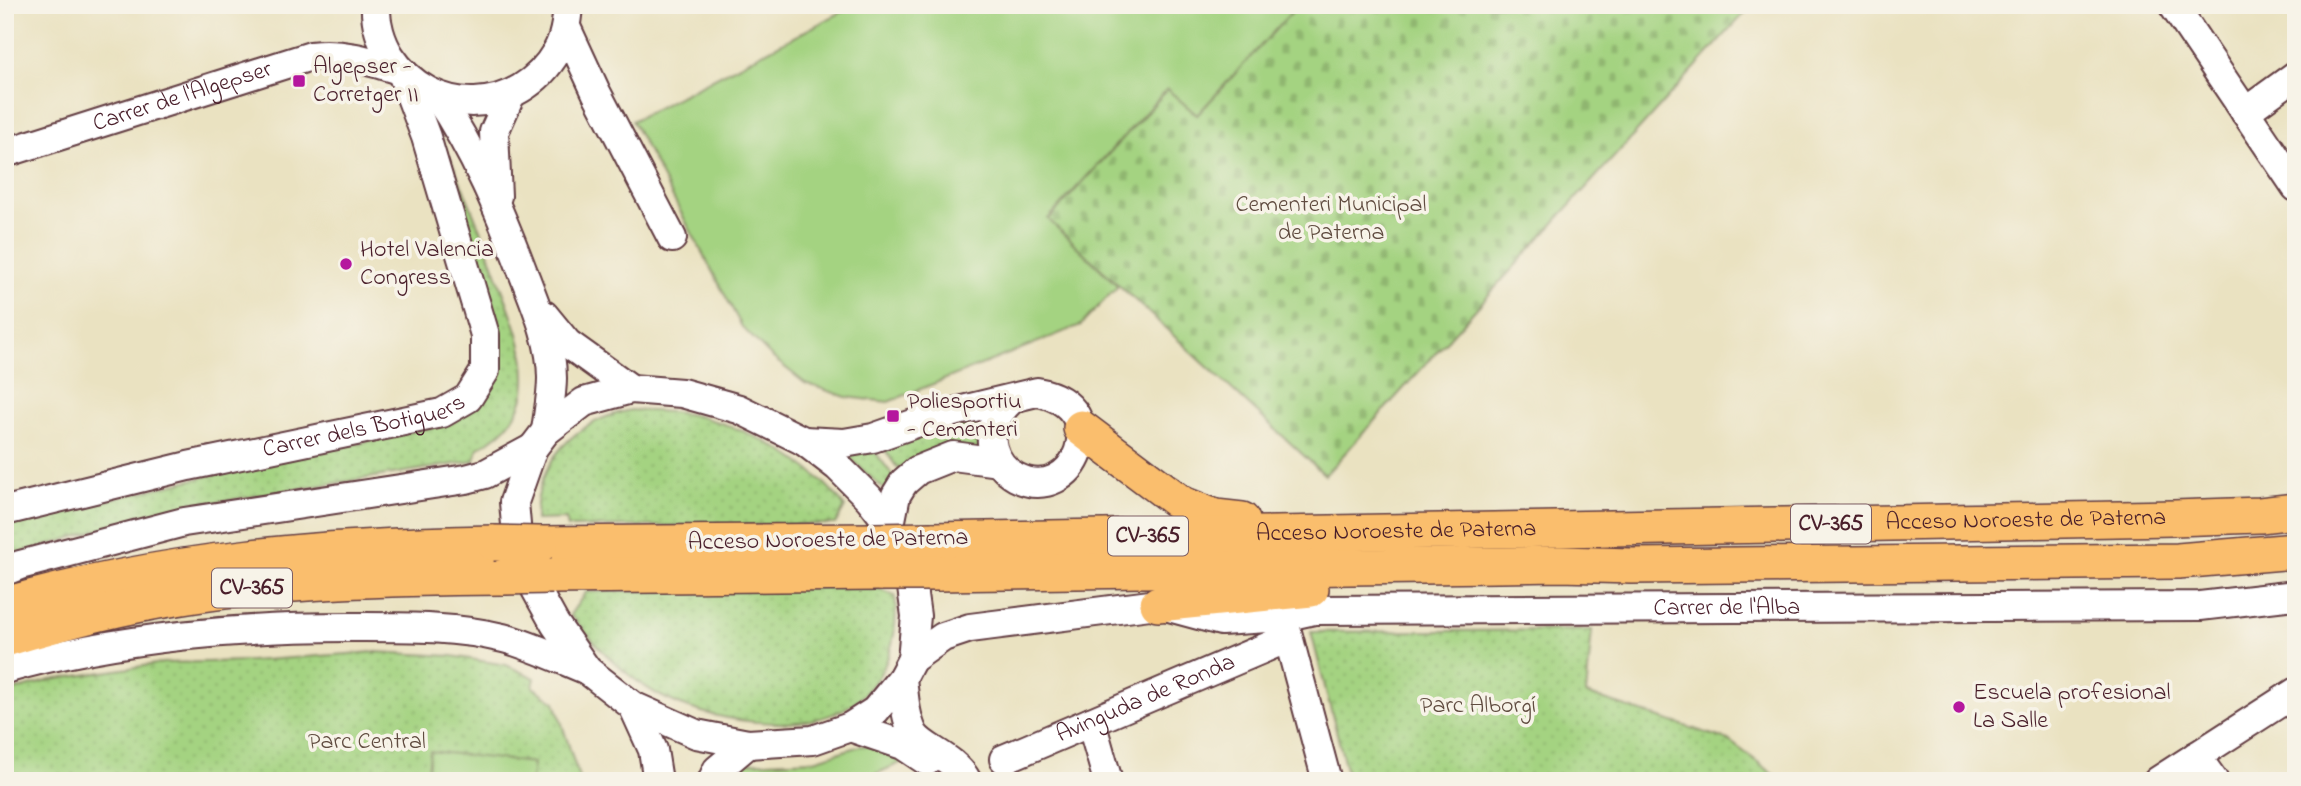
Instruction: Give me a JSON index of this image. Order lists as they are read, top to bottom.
{
  "streets": {
    "main road": ["Acceso Noroeste de Paterna", "CV-365"],
    "street": [
      "Carrer de l'Algepser",
      "Carrer dels Botiguers",
      "Carrer de l'Alba",
      "Avinguda de Ronda"
    ]
  },
  "crossings": [
    ["Carrer de l'Algepser", "Carrer dels Botiguers"],
    ["Carrer de l'Alba", "Avinguda de Ronda"]
  ],
  "parks": ["Cementeri Municipal de Paterna", "Parc Alborgí", "Parc Central"],
  "places": {
    "transit": ["Algepser - Corretger II", "Poliesportiu - Cementeri"],
    "other": ["Hotel Valencia Congress", "Escuela profesional La Salle"]
  }
}
